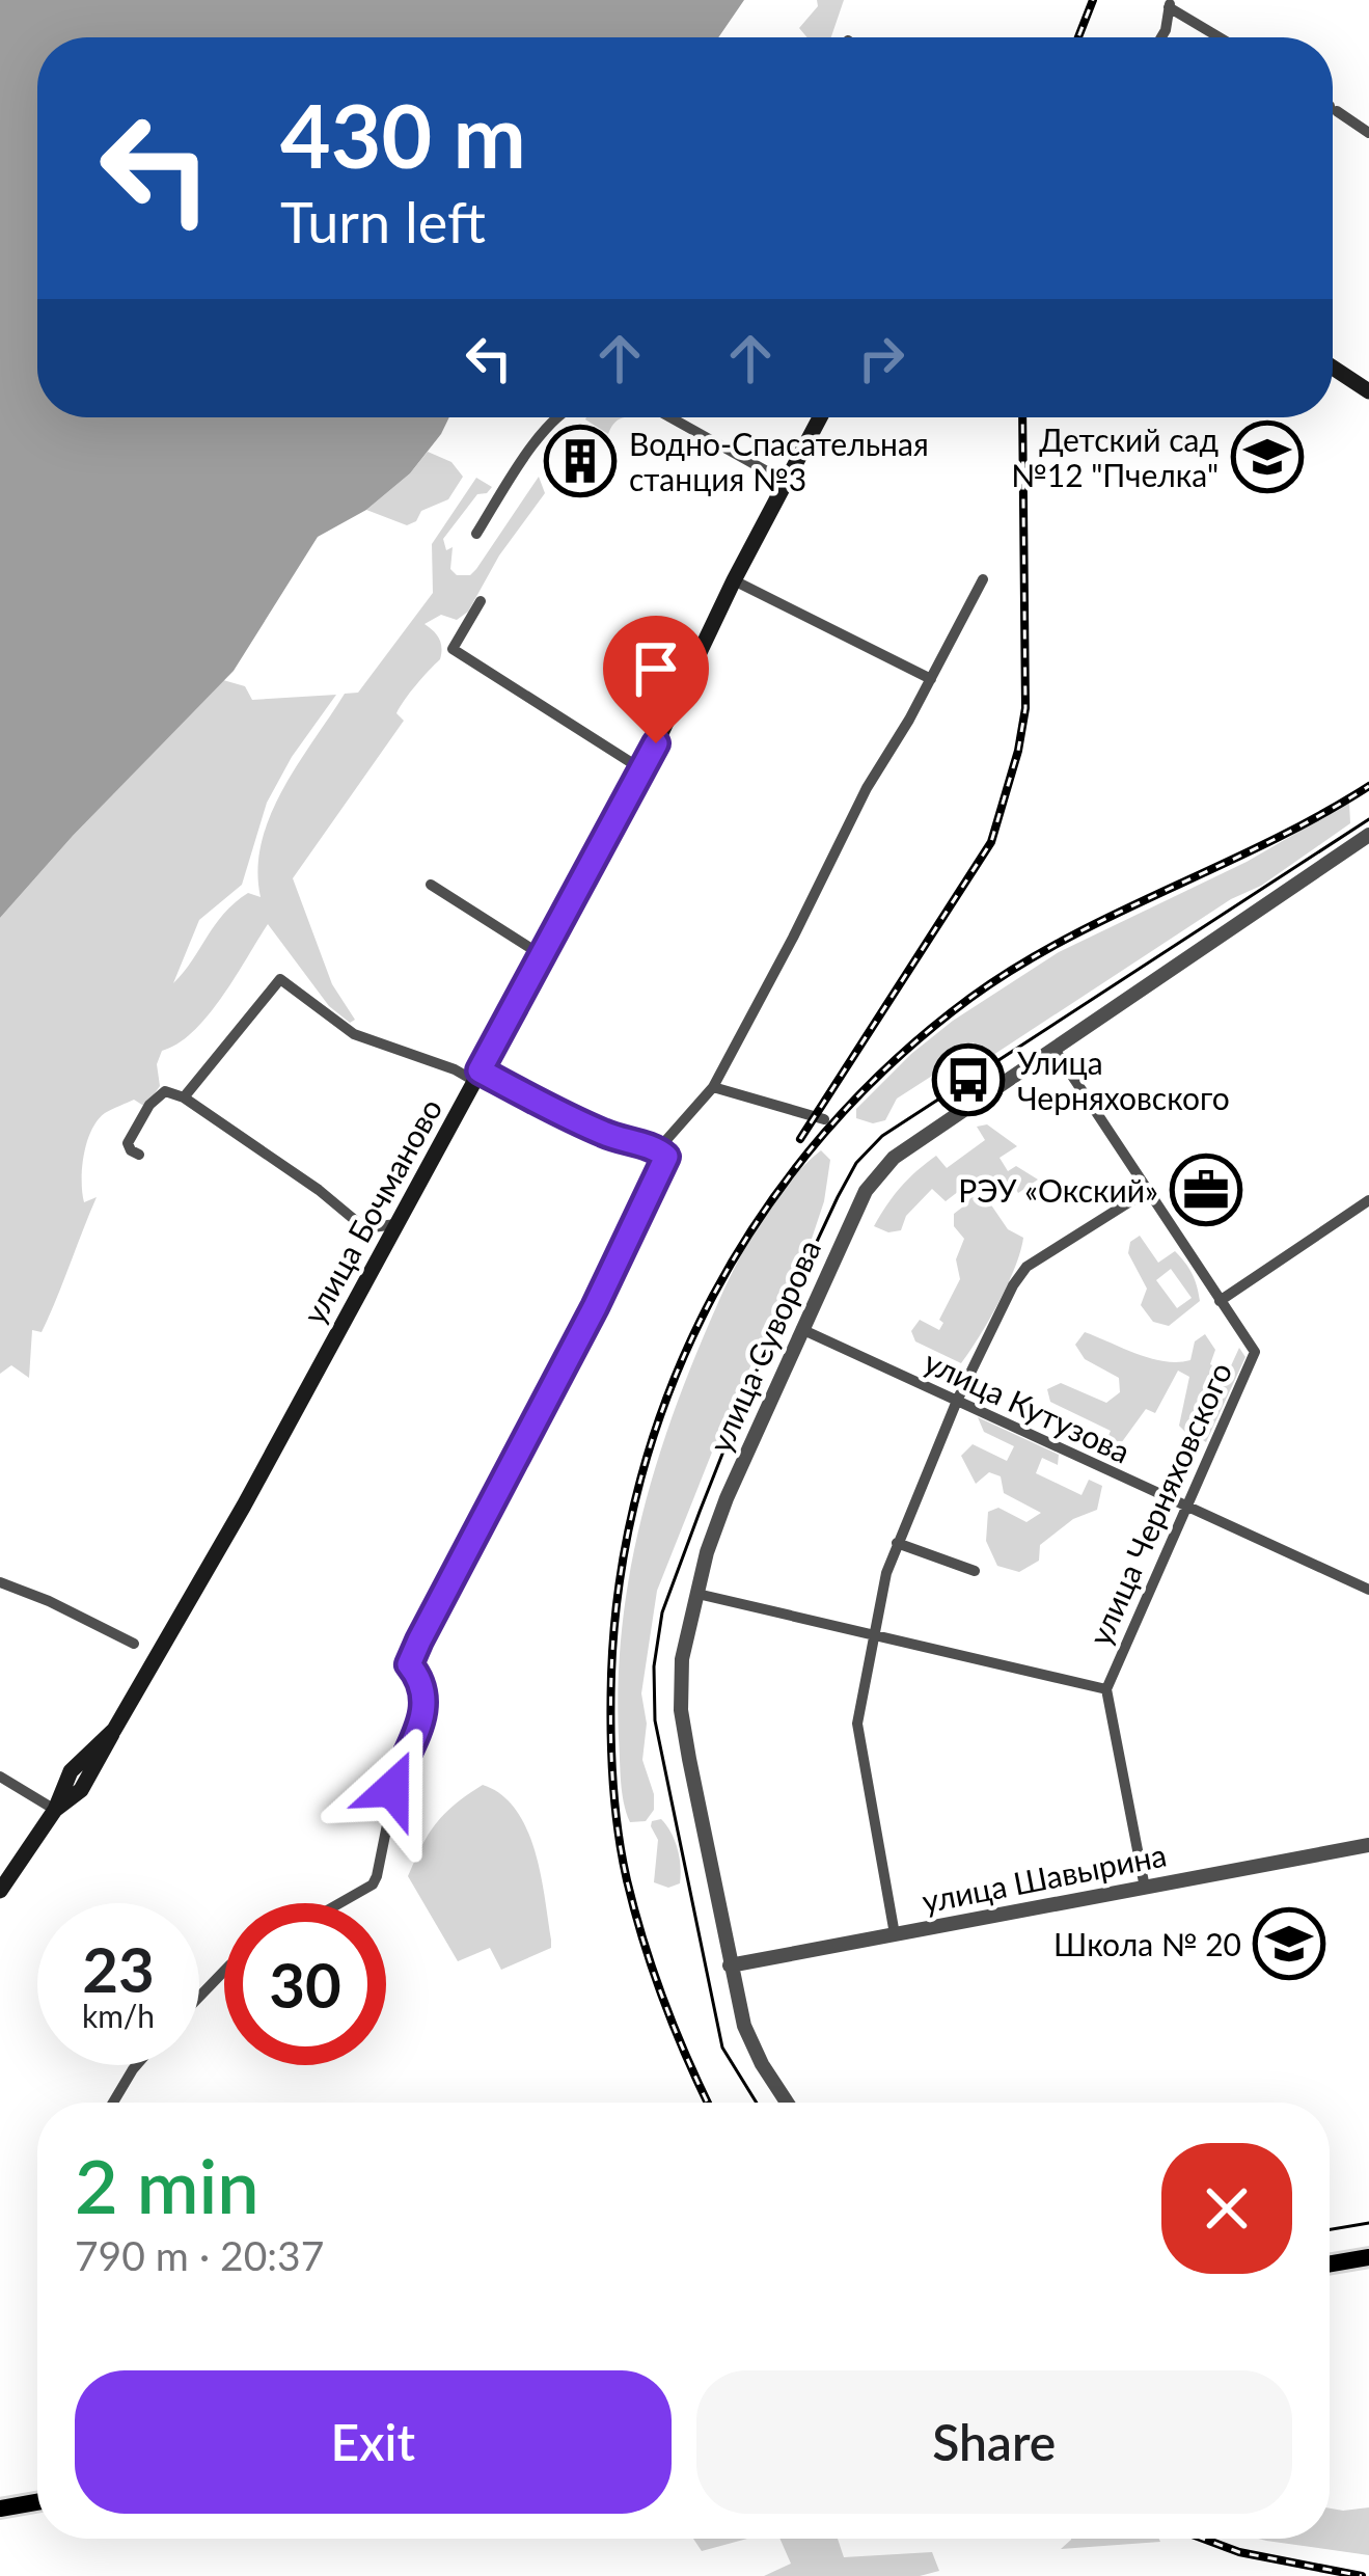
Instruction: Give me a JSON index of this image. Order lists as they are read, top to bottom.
{
  "streets": {
    "main road": ["улица Бочманово"],
    "street": [
      "улица Суворова",
      "улица Кутузова",
      "улица Черняховского",
      "улица Шавырина"
    ]
  },
  "crossings": [
    ["улица Суворова", "улица Кутузова"],
    ["улица Суворова", "улица Черняховского"],
    ["улица Суворова", "улица Шавырина"],
    ["улица Кутузова", "улица Черняховского"],
    ["улица Черняховского", "улица Шавырина"]
  ],
  "places": {
    "school or university": ["Детский сад №12 \"Пчелка\"", "Школа № 20"],
    "building": ["Водно-Спасательная станция №3"],
    "bus stop": ["Улица Черняховского"],
    "office": ["РЭУ «Окский»"]
  },
  "page": {
    "turn": ["430 m", "Turn left"],
    "speed": "23 km/h",
    "limit": "30",
    "heading": ["2 min", "790 m · 20:37"],
    "buttons": ["Exit", "Share"]
  }
}
